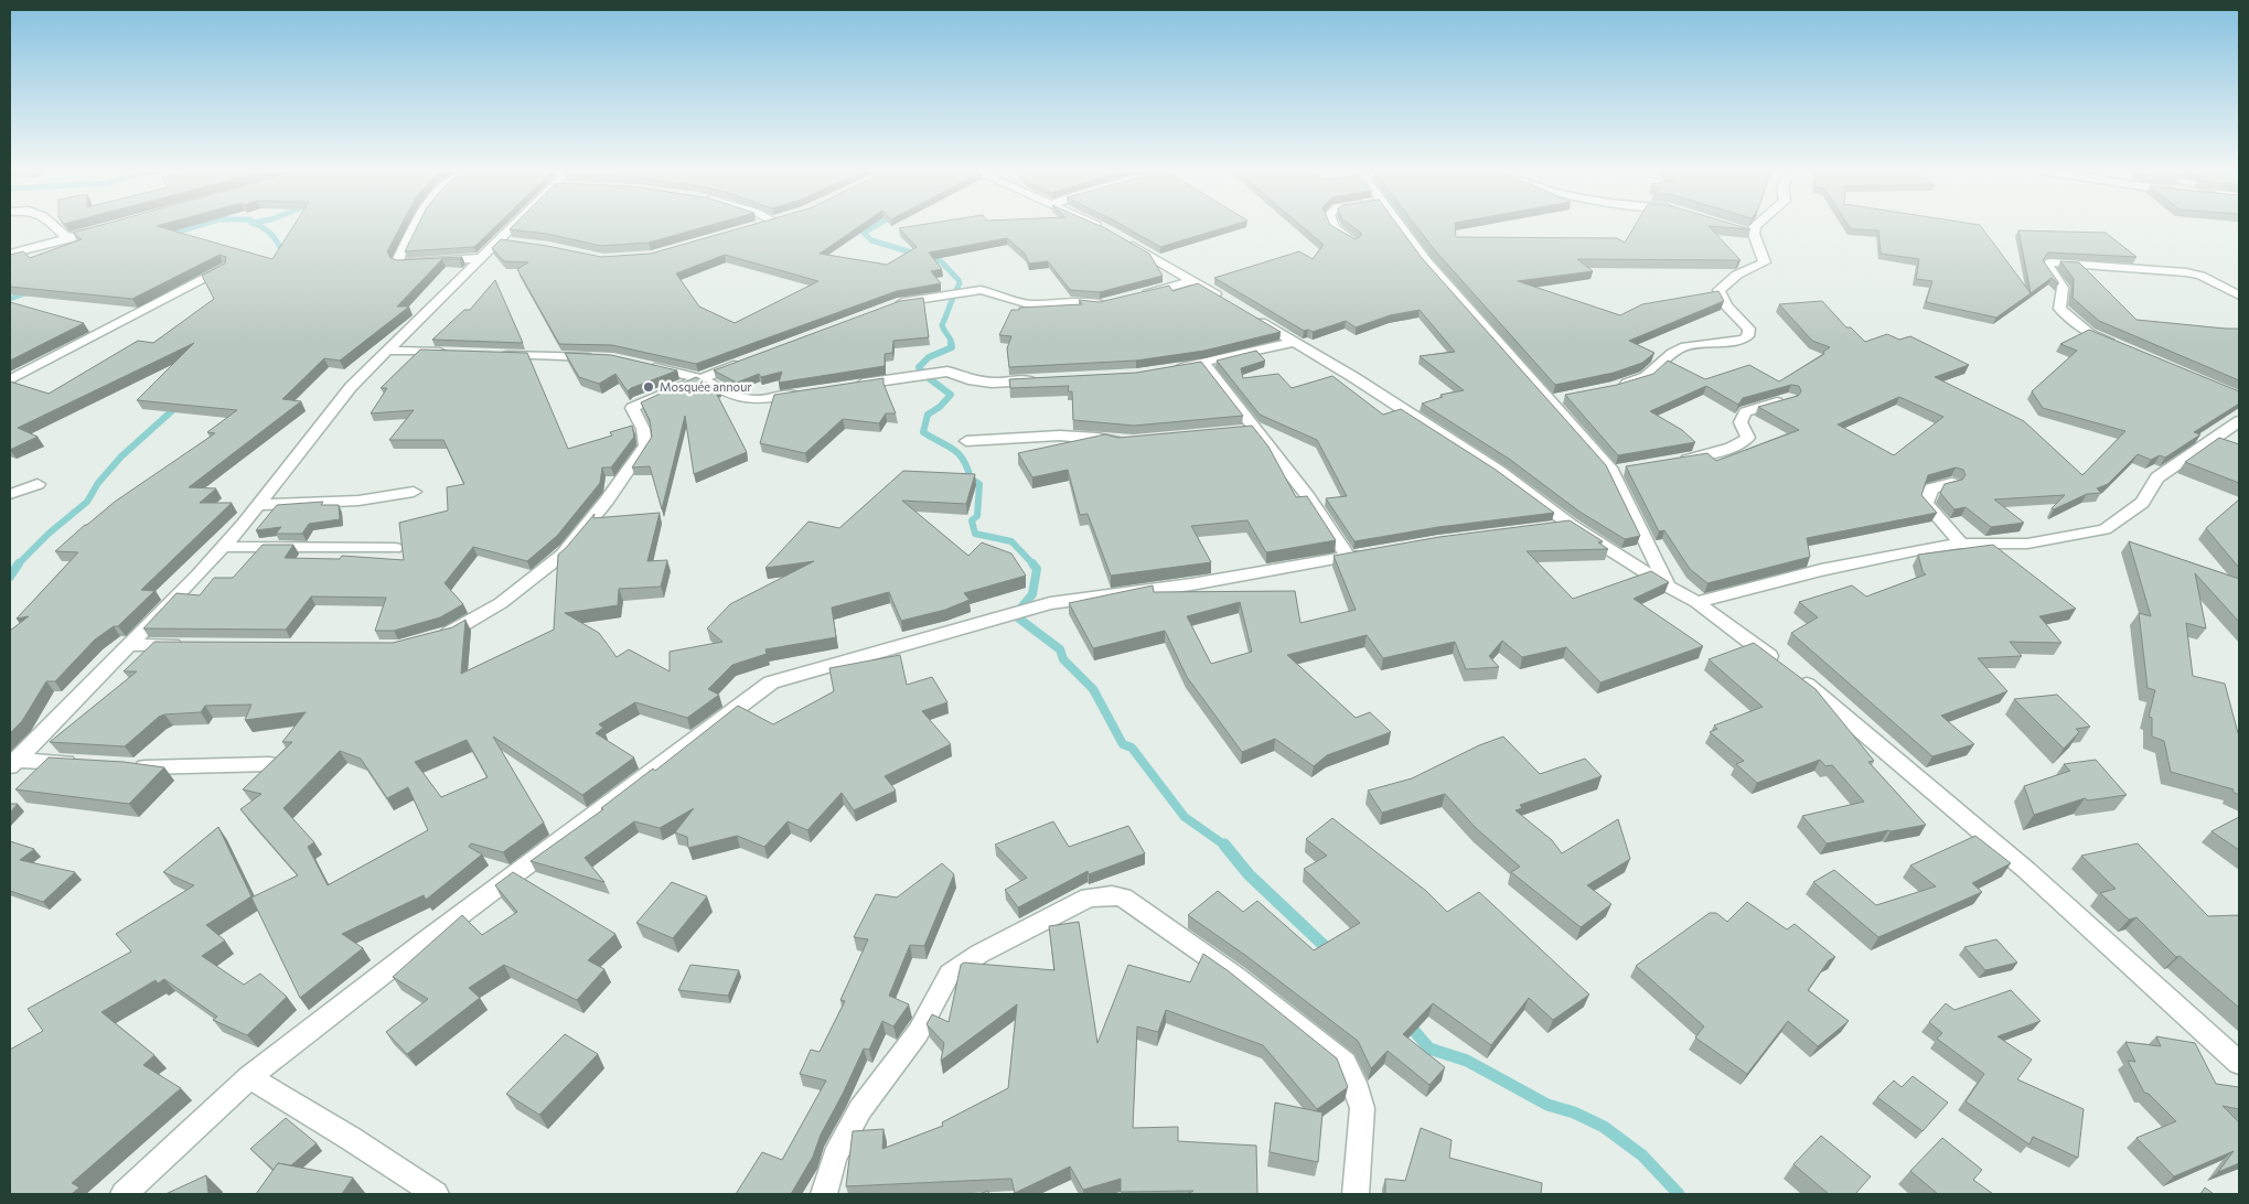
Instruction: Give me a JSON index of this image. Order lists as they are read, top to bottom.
{
  "places": ["Mosquée annour"]
}
